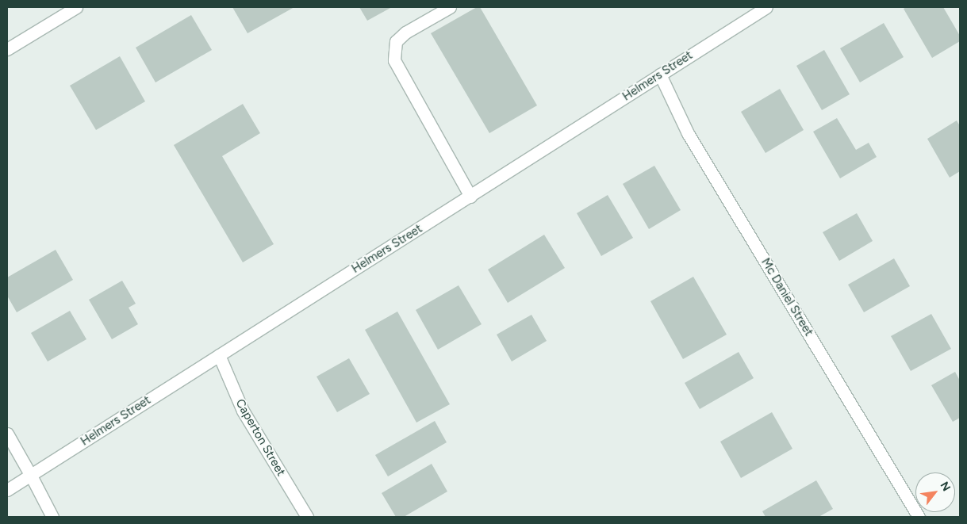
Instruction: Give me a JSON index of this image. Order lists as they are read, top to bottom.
{
  "streets": {
    "street": ["Helmers Street", "Mc Daniel Street", "Caperton Street"]
  },
  "crossings": [
    ["Helmers Street", "Mc Daniel Street"],
    ["Helmers Street", "Caperton Street"]
  ],
  "north": "top right"
}
